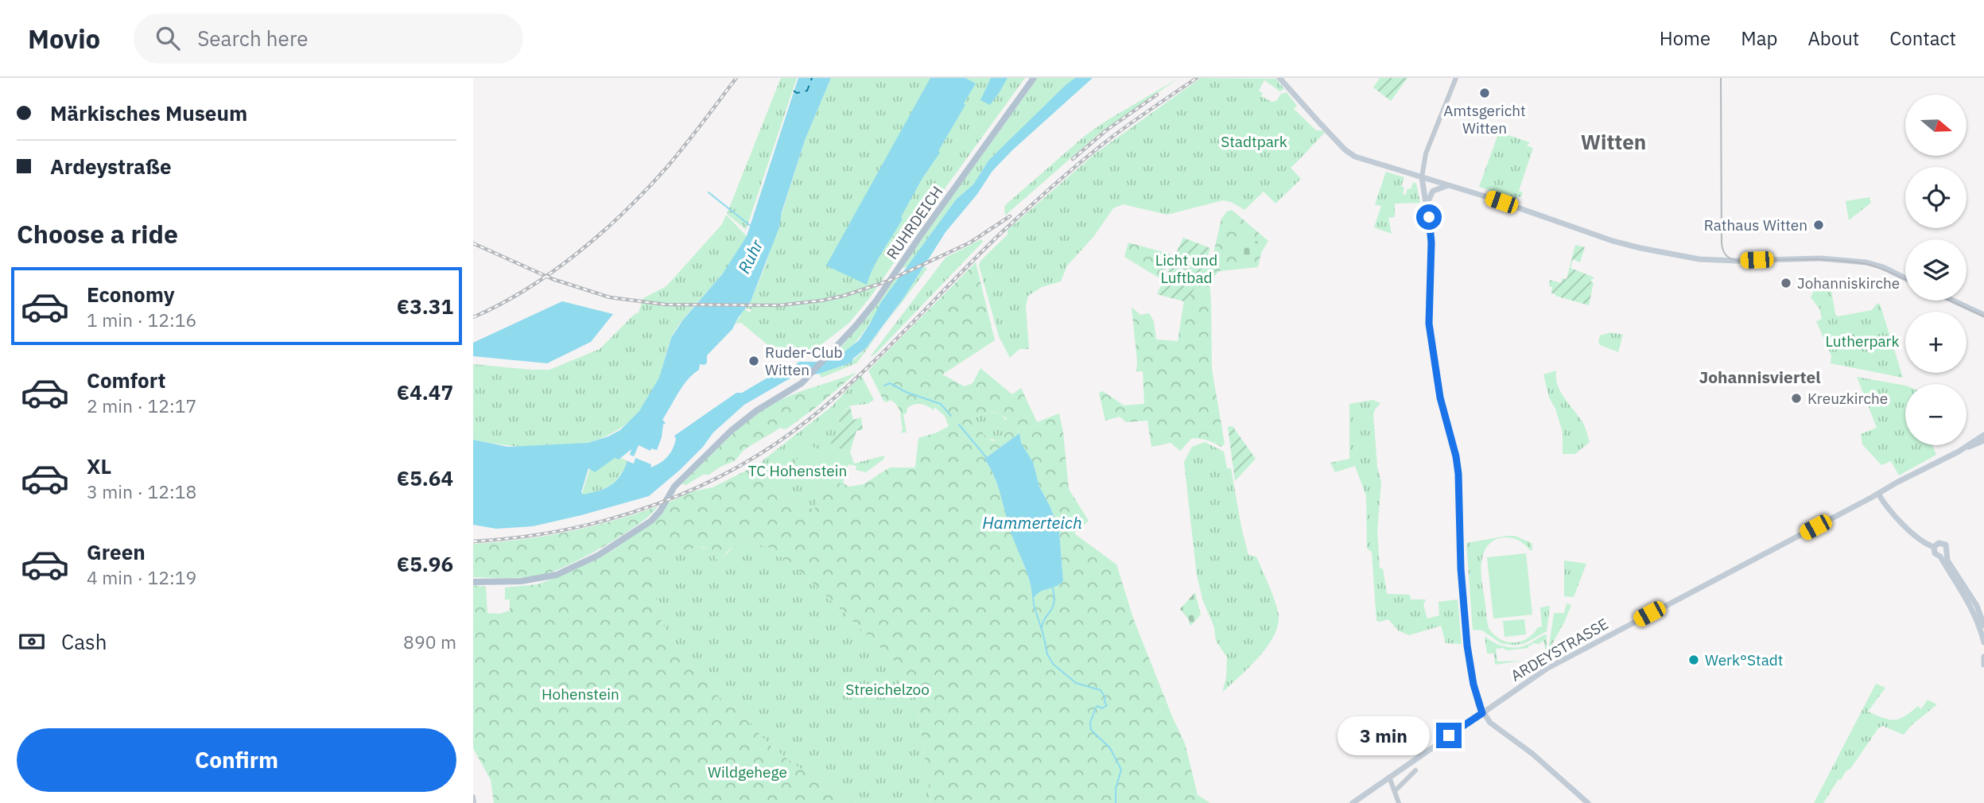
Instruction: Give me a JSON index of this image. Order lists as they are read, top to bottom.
{
  "streets": {
    "main road": ["RUHRDEICH", "ARDEYSTRASSE"]
  },
  "districts": ["Witten", "Johannisviertel"],
  "water": ["Ruhr", "Hammerteich"],
  "parks": [
    "Stadtpark",
    "Licht und Luftbad",
    "Lutherpark",
    "TC Hohenstein",
    "Streichelzoo",
    "Hohenstein",
    "Wildgehege"
  ],
  "places": [
    "Amtsgericht Witten",
    "Rathaus Witten",
    "Johanniskirche",
    "Ruder-Club Witten",
    "Kreuzkirche",
    "Werk°Stadt"
  ],
  "north": "right",
  "page": {
    "header": "Movio",
    "search": "Search here",
    "nav": [
      "Home",
      "Map",
      "About",
      "Contact"
    ],
    "banner": ["Märkisches Museum", "Ardeystraße"],
    "map_buttons": ["+", "−"],
    "heading": "Choose a ride",
    "list": [
      {
        "name": "Economy",
        "note": "1 min · 12:16",
        "value": "€3.31"
      },
      {
        "name": "Comfort",
        "note": "2 min · 12:17",
        "value": "€4.47"
      },
      {
        "name": "XL",
        "note": "3 min · 12:18",
        "value": "€5.64"
      },
      {
        "name": "Green",
        "note": "4 min · 12:19",
        "value": "€5.96"
      }
    ],
    "pay": ["Cash", "890 m"],
    "bubble": "3 min",
    "buttons": "Confirm"
  }
}
